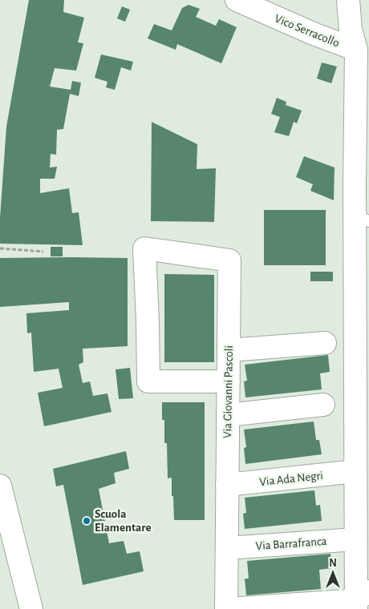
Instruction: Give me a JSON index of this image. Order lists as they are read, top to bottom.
{
  "streets": {
    "street": [
      "Vico Serracollo",
      "Via Giovanni Pascoli",
      "Via Ada Negri",
      "Via Barrafranca"
    ]
  },
  "crossings": [
    ["Via Giovanni Pascoli", "Via Ada Negri"],
    ["Via Giovanni Pascoli", "Via Barrafranca"]
  ],
  "places": ["Scuola Elamentare"],
  "north": "top"
}
